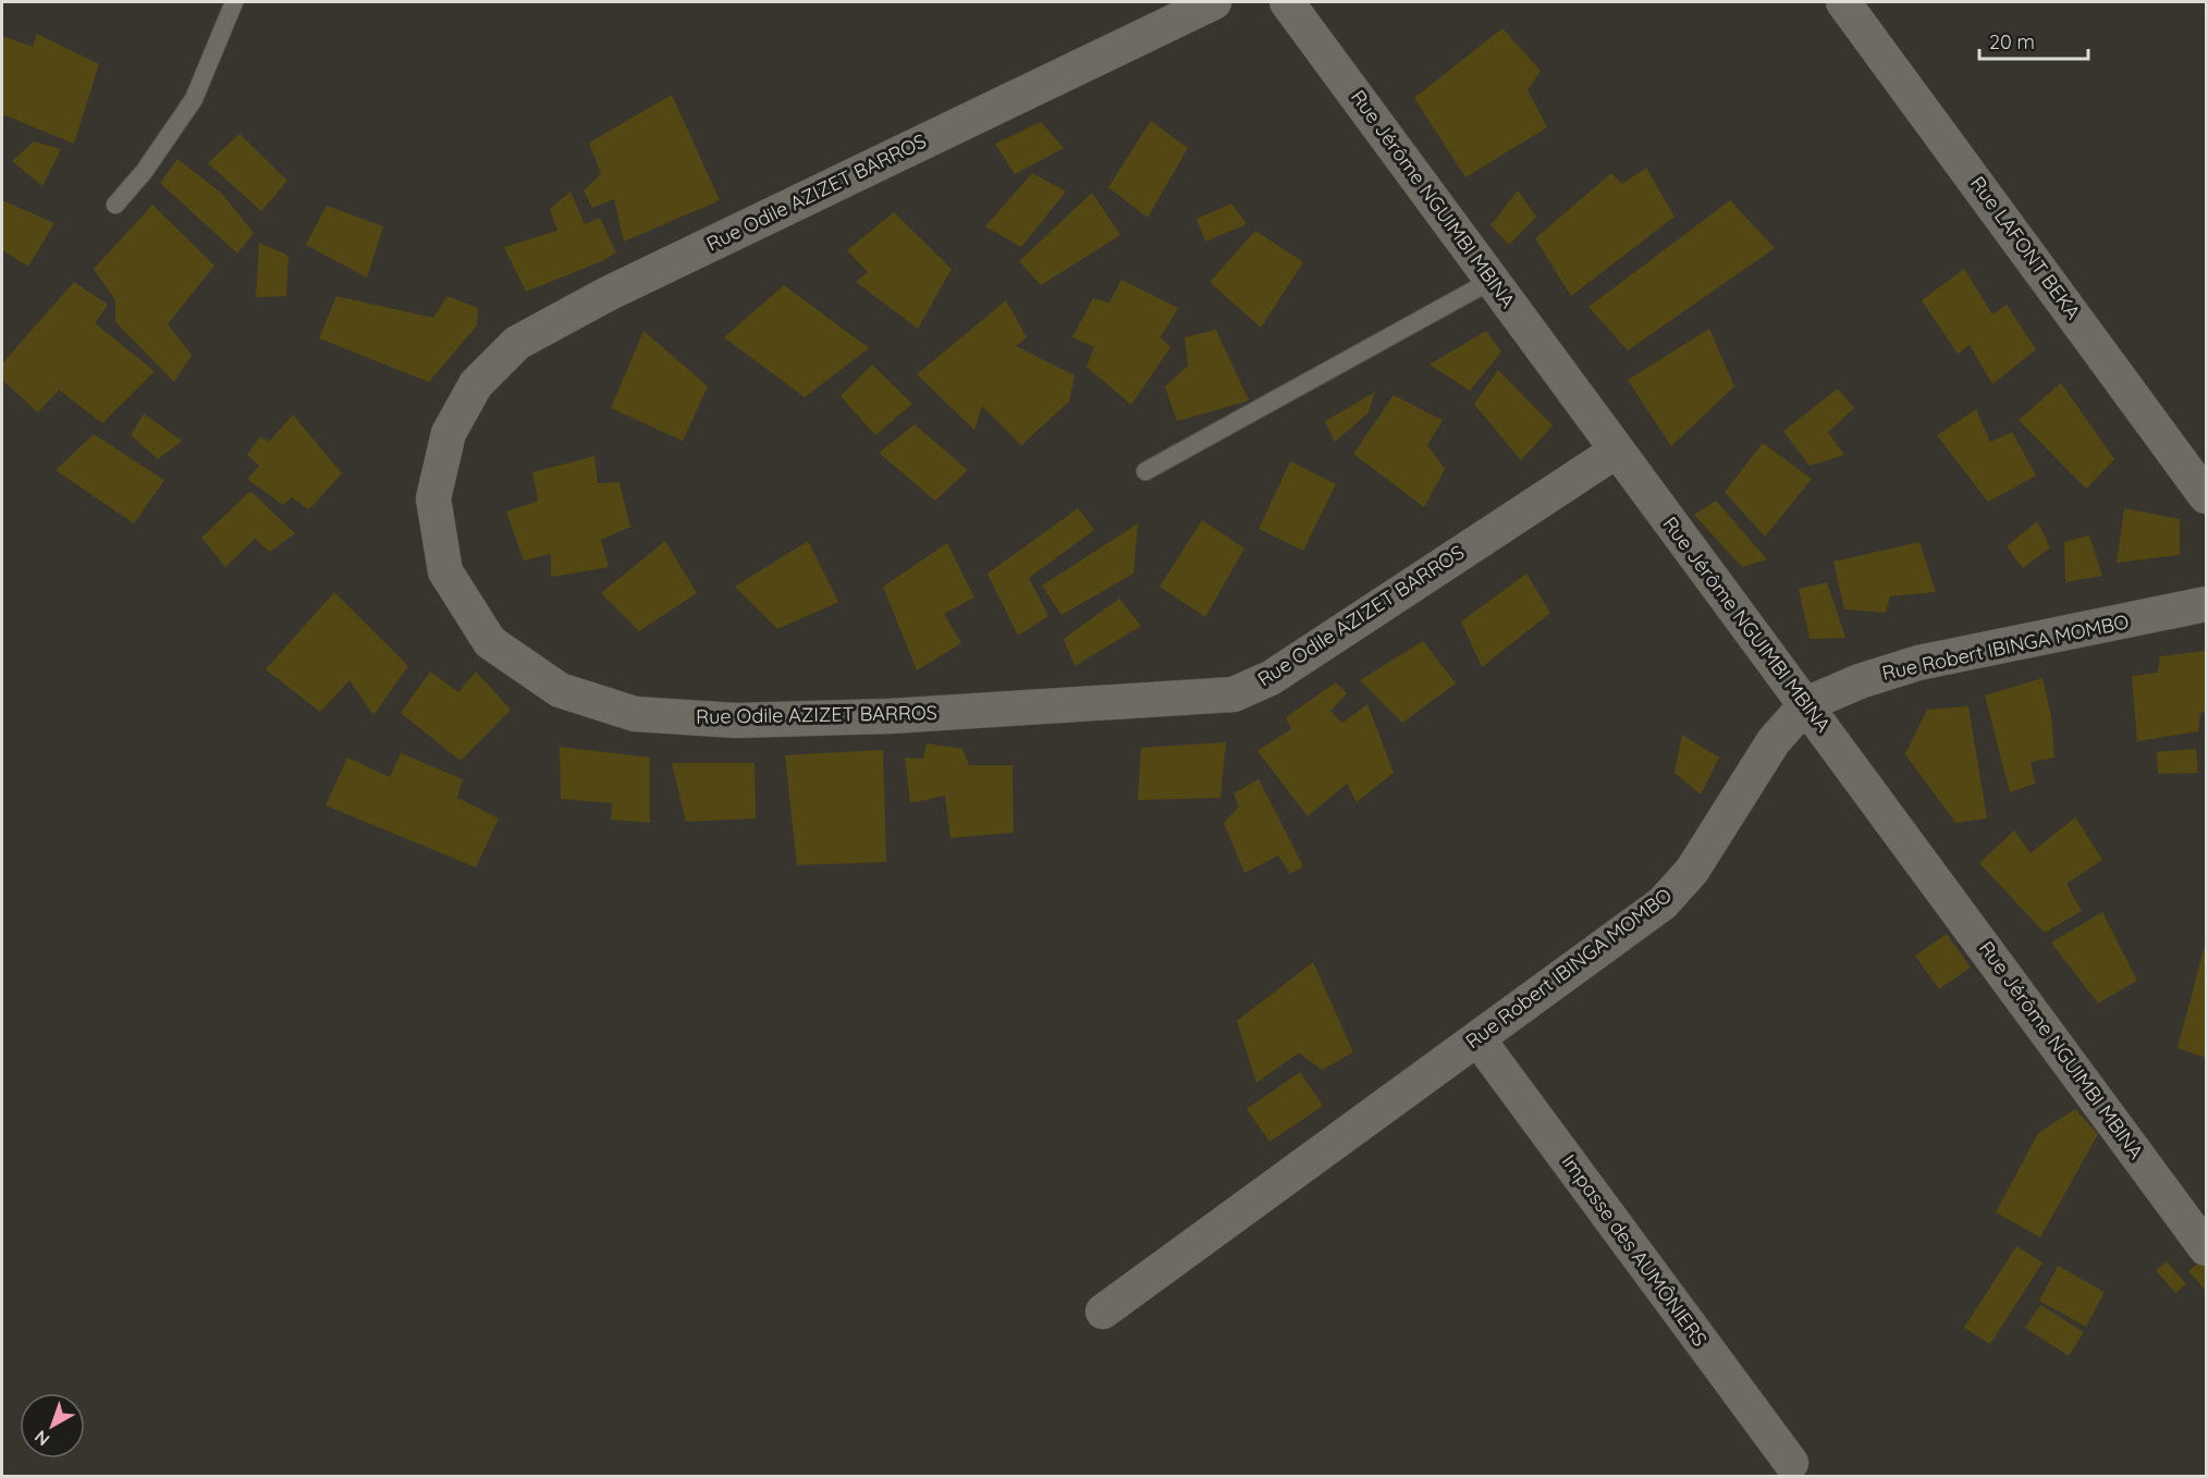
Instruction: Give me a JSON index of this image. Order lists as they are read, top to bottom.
{
  "streets": {
    "street": [
      "Rue Odile AZIZET BARROS",
      "Rue Jérôme NGUIMBI MBINA",
      "Rue LAFONT BEKA",
      "Rue Robert IBINGA MOMBO",
      "Impasse des AUMÔNIERS"
    ]
  },
  "crossings": [
    ["Rue Odile AZIZET BARROS", "Rue Jérôme NGUIMBI MBINA"],
    ["Rue Jérôme NGUIMBI MBINA", "Rue Robert IBINGA MOMBO"],
    ["Rue Robert IBINGA MOMBO", "Impasse des AUMÔNIERS"]
  ],
  "scale_bar": "20 m",
  "north": "bottom left"
}
